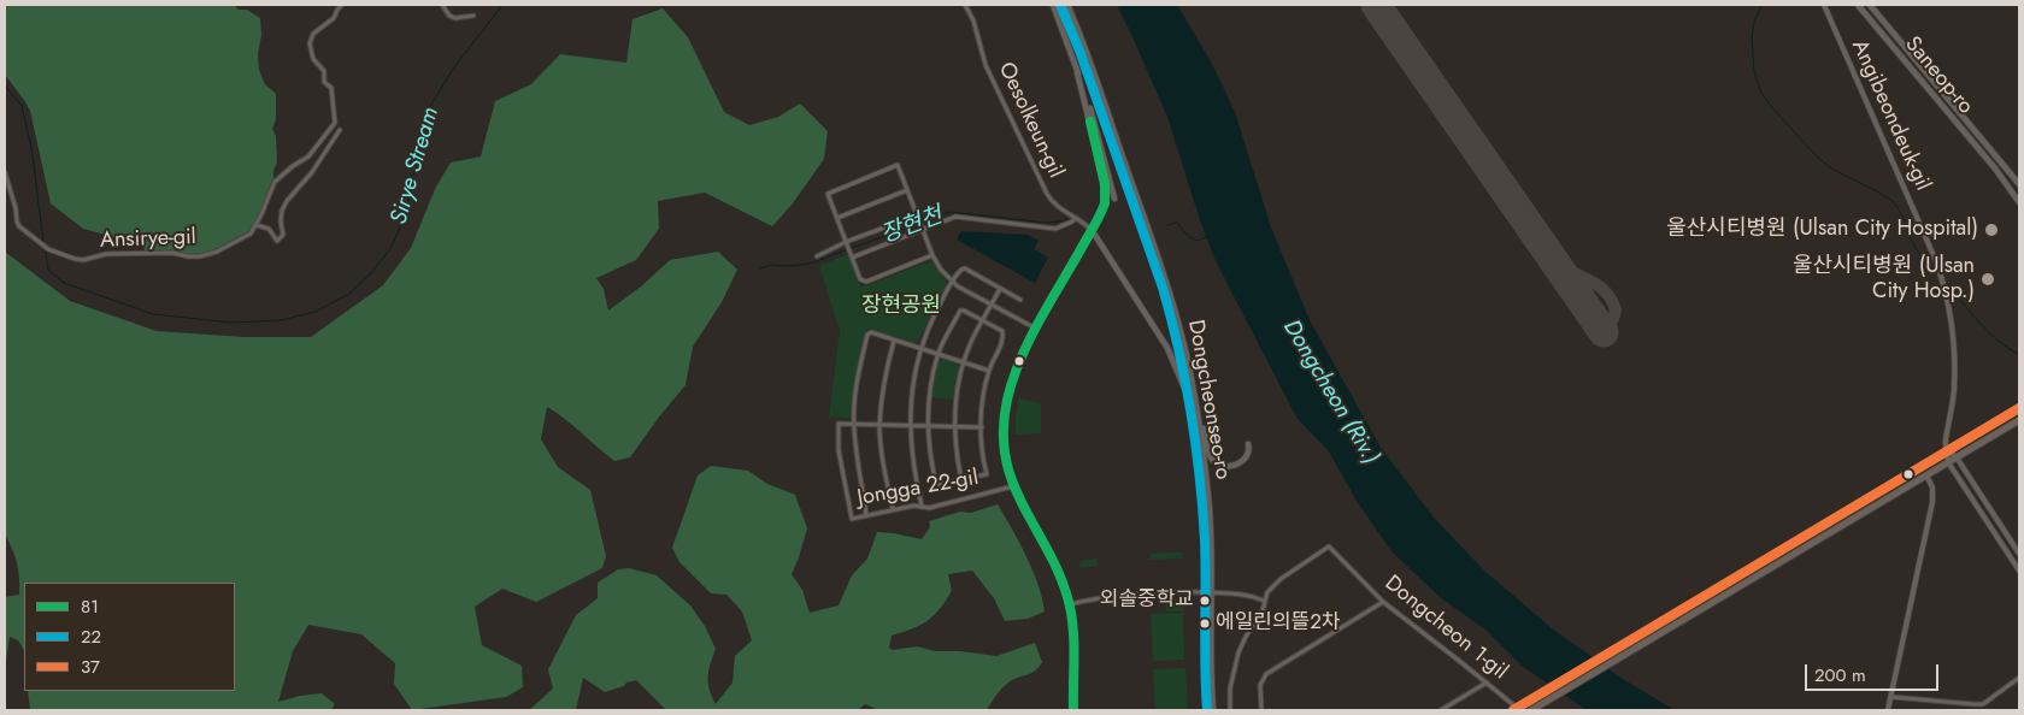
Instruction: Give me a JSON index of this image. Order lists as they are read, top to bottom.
{
  "streets": {
    "main road": ["Saneop-ro", "Dongcheonseo-ro"],
    "street": [
      "Angibeondeuk-gil",
      "Oesolkeun-gil",
      "Ansirye-gil",
      "Jongga 22-gil",
      "Dongcheon 1-gil"
    ]
  },
  "water": ["Sirye Stream", "장현천", "Dongcheon (Riv.)"],
  "parks": ["장현공원"],
  "places": [
    "울산시티병원 (Ulsan City Hospital)",
    "울산시티병원 (Ulsan City Hosp.)",
    "외솔중학교",
    "에일린의뜰2차"
  ],
  "lines": ["transit line 22", "transit line 81", "transit line 37"],
  "legend": ["81", "22", "37"],
  "scale_bar": "200 m"
}
